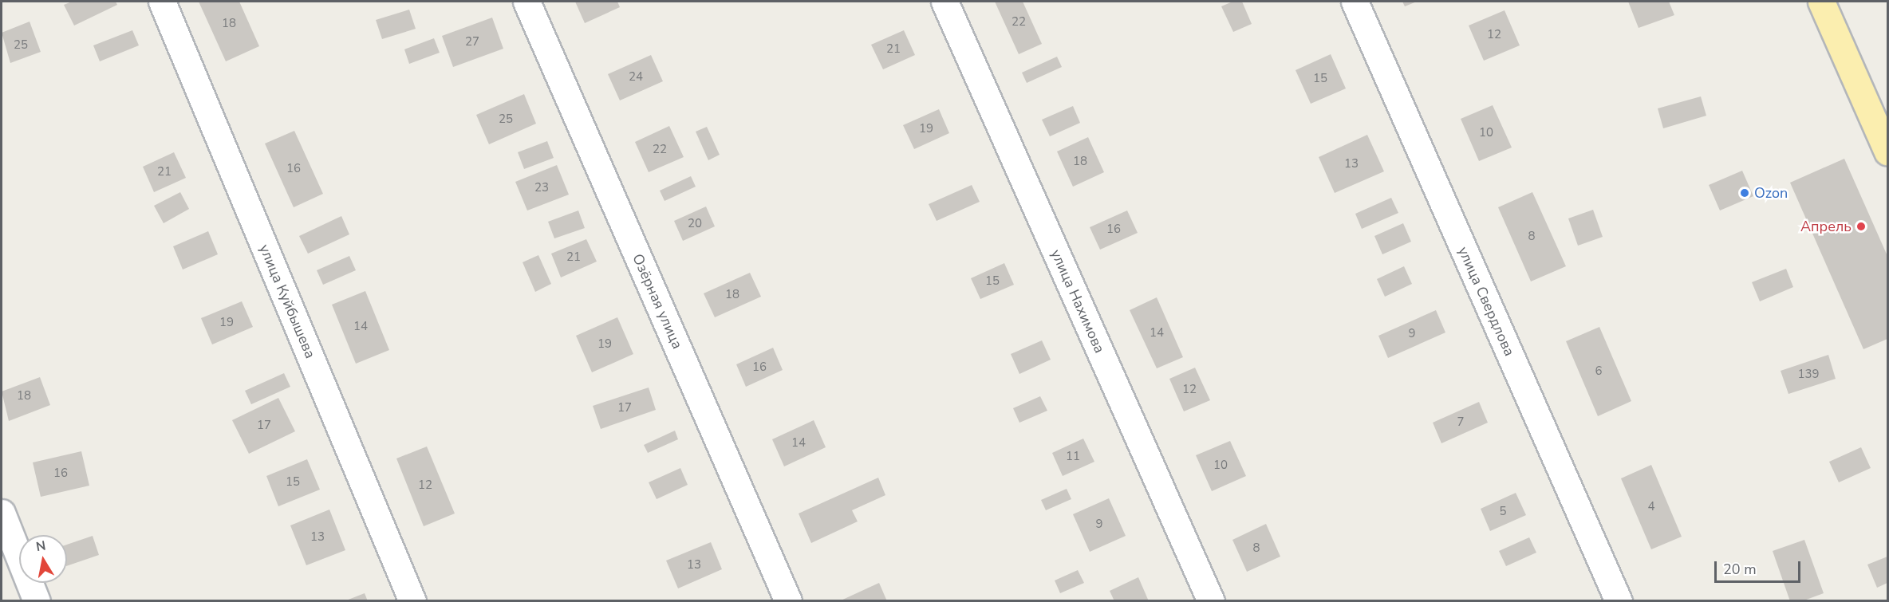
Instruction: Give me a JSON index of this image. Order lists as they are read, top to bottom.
{
  "streets": {
    "street": [
      "улица Куйбышева",
      "Озёрная улица",
      "улица Нахимова",
      "улица Свердлова"
    ]
  },
  "places": ["Ozon", "Апрель"],
  "house_numbers": [
    "22",
    "18",
    "12",
    "27",
    "25",
    "21",
    "24",
    "15",
    "25",
    "19",
    "10",
    "22",
    "18",
    "13",
    "16",
    "21",
    "23",
    "20",
    "16",
    "8",
    "21",
    "15",
    "18",
    "19",
    "14",
    "14",
    "9",
    "19",
    "16",
    "6",
    "139",
    "12",
    "18",
    "17",
    "7",
    "17",
    "14",
    "11",
    "10",
    "16",
    "15",
    "12",
    "4",
    "5",
    "9",
    "13",
    "8",
    "13"
  ],
  "scale_bar": "20 m",
  "north": "top"
}
